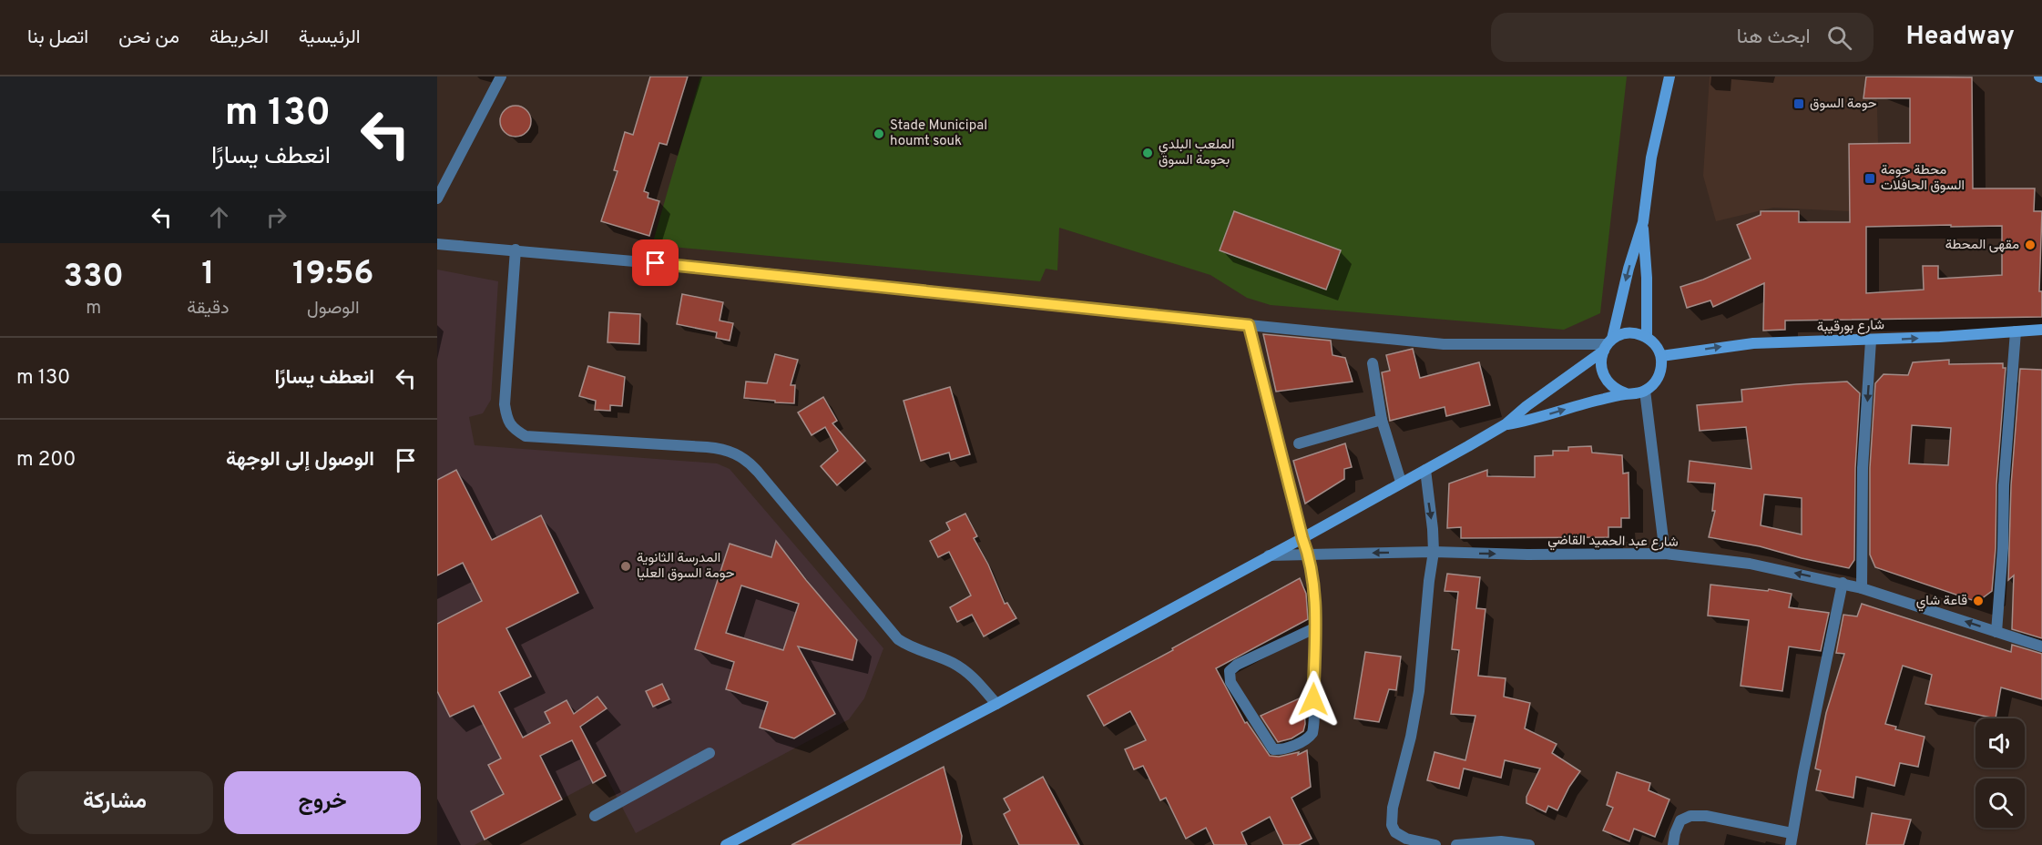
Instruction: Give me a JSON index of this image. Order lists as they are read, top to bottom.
{
  "streets": {
    "main road": ["شارع بورقيبة"],
    "street": ["شارع عبد الحميد القاضي"]
  },
  "one_way": ["شارع بورقيبة"],
  "places": {
    "transit": ["حومة السوق", "محطة حومة السوق الحافلات"],
    "other": [
      "Stade Municipal houmt souk",
      "الملعب البلدي بحومة السوق",
      "مقهى المحطة",
      "المدرسة الثانوية حومة السوق العليا",
      "قاعة شاي"
    ]
  },
  "page": {
    "header": "Headway",
    "search": "ابحث هنا",
    "nav": [
      "الرئيسية",
      "الخريطة",
      "من نحن",
      "اتصل بنا"
    ],
    "turn": ["130 m", "انعطف يسارًا"],
    "eta": [
      "19:56",
      "الوصول",
      "1",
      "دقيقة",
      "330",
      "m"
    ],
    "list": [
      {
        "name": "انعطف يسارًا",
        "value": "130 m"
      },
      {
        "name": "الوصول إلى الوجهة",
        "value": "200 m"
      }
    ],
    "buttons": ["خروج", "مشاركة"]
  }
}
